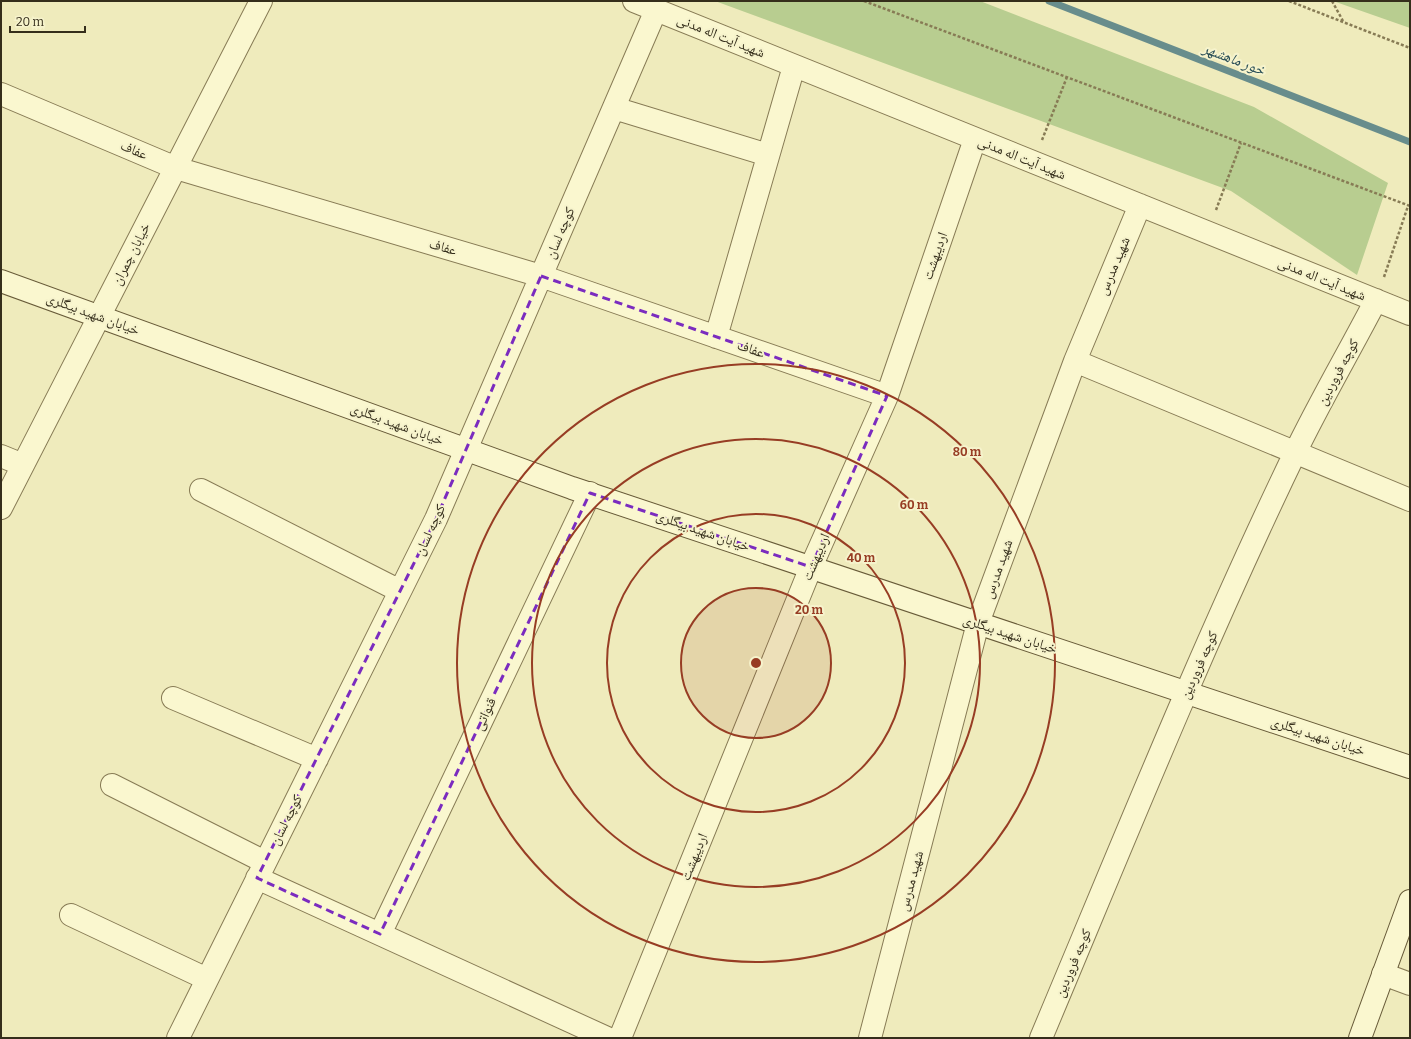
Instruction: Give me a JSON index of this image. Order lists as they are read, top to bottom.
{
  "streets": {
    "street": [
      "شهید آیت اله مدنی",
      "عفاف",
      "کوچه لسان",
      "خیابان چمران",
      "اردیبهشت",
      "شهید مدرس",
      "خیابان شهید بیگلری",
      "کوچه فروردین",
      "قنواتی"
    ]
  },
  "crossings": [
    ["شهید آیت اله مدنی", "کوچه لسان"],
    ["شهید آیت اله مدنی", "اردیبهشت"],
    ["شهید آیت اله مدنی", "شهید مدرس"],
    ["شهید آیت اله مدنی", "کوچه فروردین"],
    ["عفاف", "کوچه لسان"],
    ["عفاف", "خیابان چمران"],
    ["عفاف", "اردیبهشت"],
    ["کوچه لسان", "خیابان شهید بیگلری"],
    ["خیابان چمران", "خیابان شهید بیگلری"],
    ["اردیبهشت", "خیابان شهید بیگلری"],
    ["شهید مدرس", "خیابان شهید بیگلری"],
    ["خیابان شهید بیگلری", "کوچه فروردین"],
    ["خیابان شهید بیگلری", "قنواتی"]
  ],
  "water": ["خور ماهشهر"],
  "scale_bar": "20 m",
  "rings": [
    "80 m",
    "60 m",
    "40 m",
    "20 m"
  ]
}
